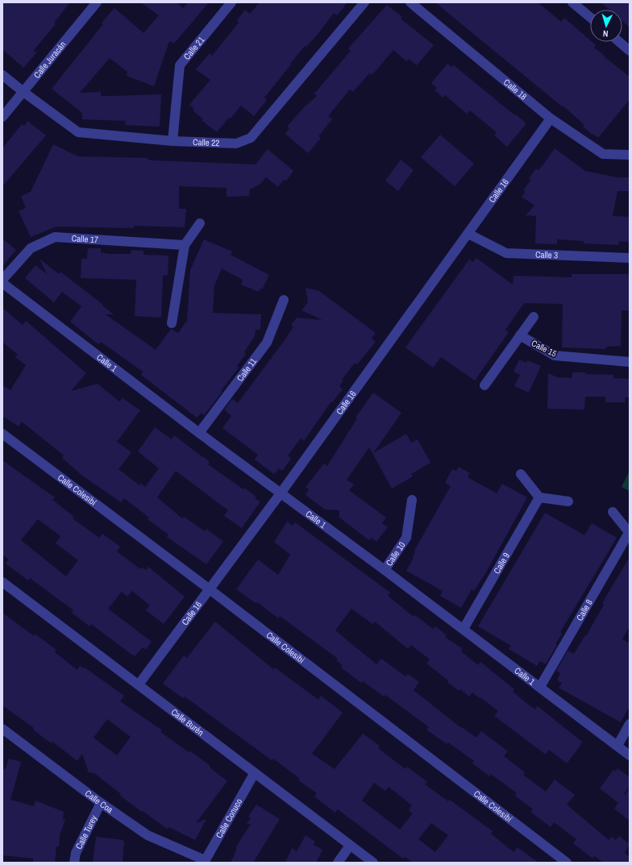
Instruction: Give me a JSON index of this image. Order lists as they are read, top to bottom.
{
  "streets": {
    "street": [
      "Calle 21",
      "Calle Juracán",
      "Calle 18",
      "Calle 22",
      "Calle 16",
      "Calle 17",
      "Calle 3",
      "Calle 15",
      "Calle 1",
      "Calle 11",
      "Calle Colesibí",
      "Calle 10",
      "Calle 9",
      "Calle 8",
      "Calle Burén",
      "Calle Coa",
      "Calle Conuco",
      "Calle Turey"
    ]
  },
  "crossings": [
    ["Calle 21", "Calle 22"],
    ["Calle Juracán", "Calle 22"],
    ["Calle 18", "Calle 16"],
    ["Calle 16", "Calle 3"],
    ["Calle 16", "Calle 1"],
    ["Calle 16", "Calle Colesibí"],
    ["Calle 16", "Calle Burén"],
    ["Calle 1", "Calle 11"],
    ["Calle 1", "Calle 10"],
    ["Calle 1", "Calle 9"],
    ["Calle 1", "Calle 8"],
    ["Calle Burén", "Calle Conuco"],
    ["Calle Coa", "Calle Conuco"],
    ["Calle Coa", "Calle Turey"]
  ],
  "north": "bottom"
}
